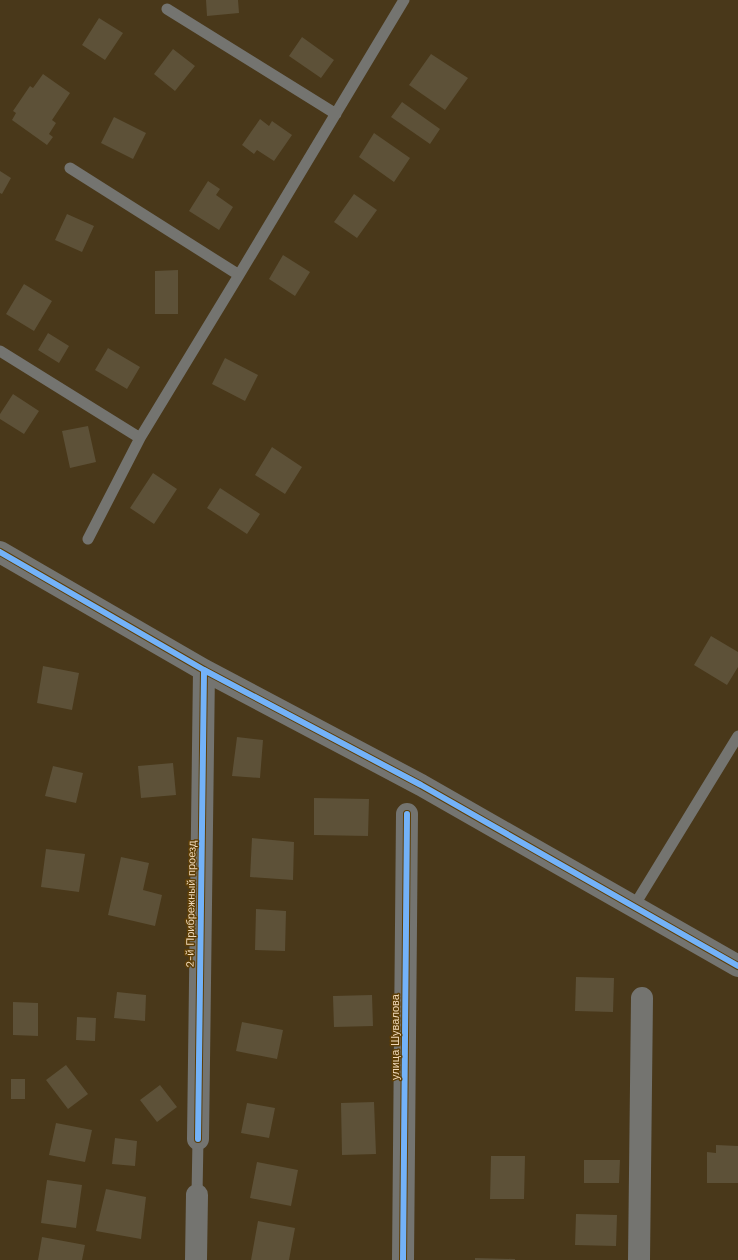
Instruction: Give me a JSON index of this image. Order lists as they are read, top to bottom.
{
  "streets": {
    "street": ["2-й Прибрежный проезд", "улица Шувалова"]
  }
}
